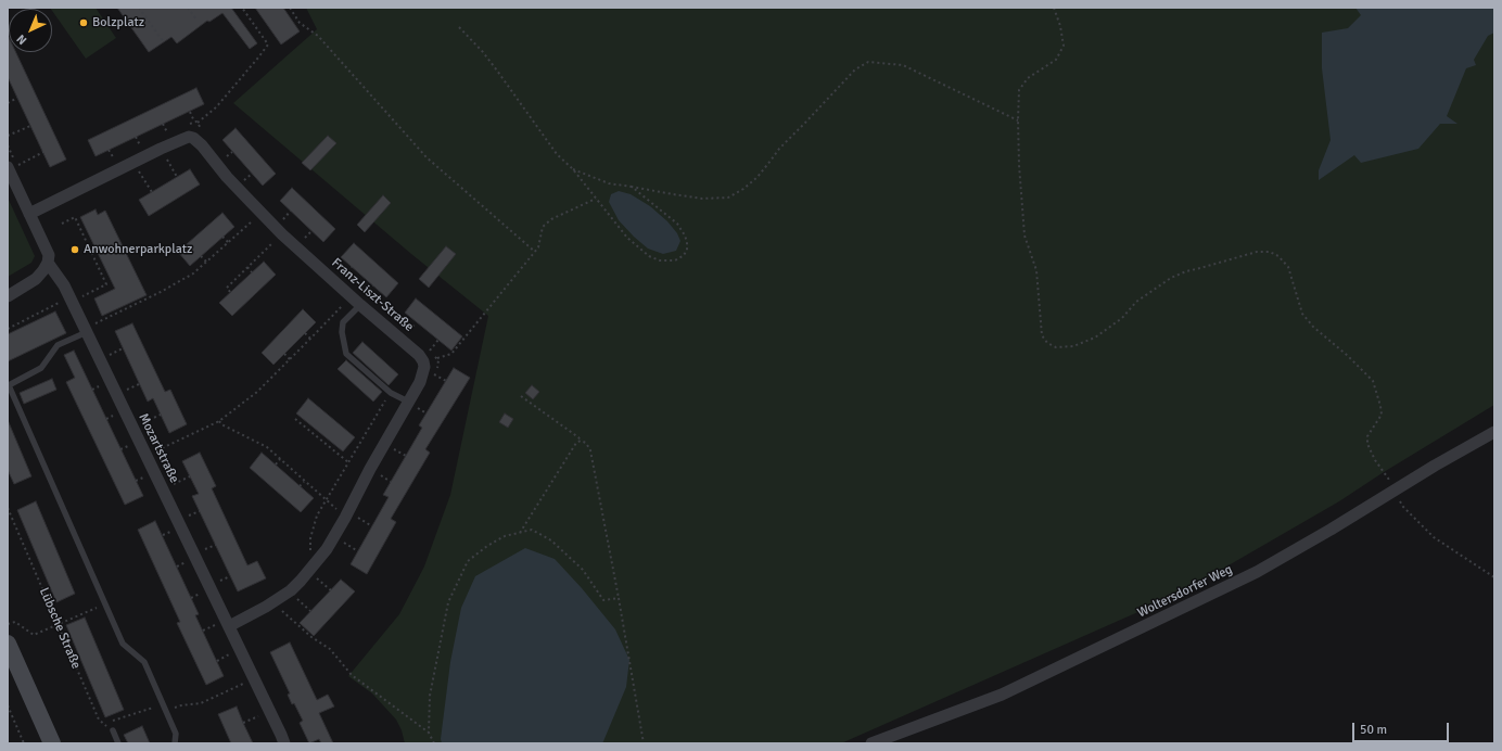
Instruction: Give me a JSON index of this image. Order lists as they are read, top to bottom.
{
  "streets": {
    "street": ["Franz-Liszt-Straße", "Mozartstraße", "Woltersdorfer Weg"],
    "path": ["Lübsche Straße"]
  },
  "crossings": [
    ["Franz-Liszt-Straße", "Mozartstraße"]
  ],
  "places": ["Bolzplatz", "Anwohnerparkplatz"],
  "scale_bar": "50 m",
  "north": "bottom left"
}
